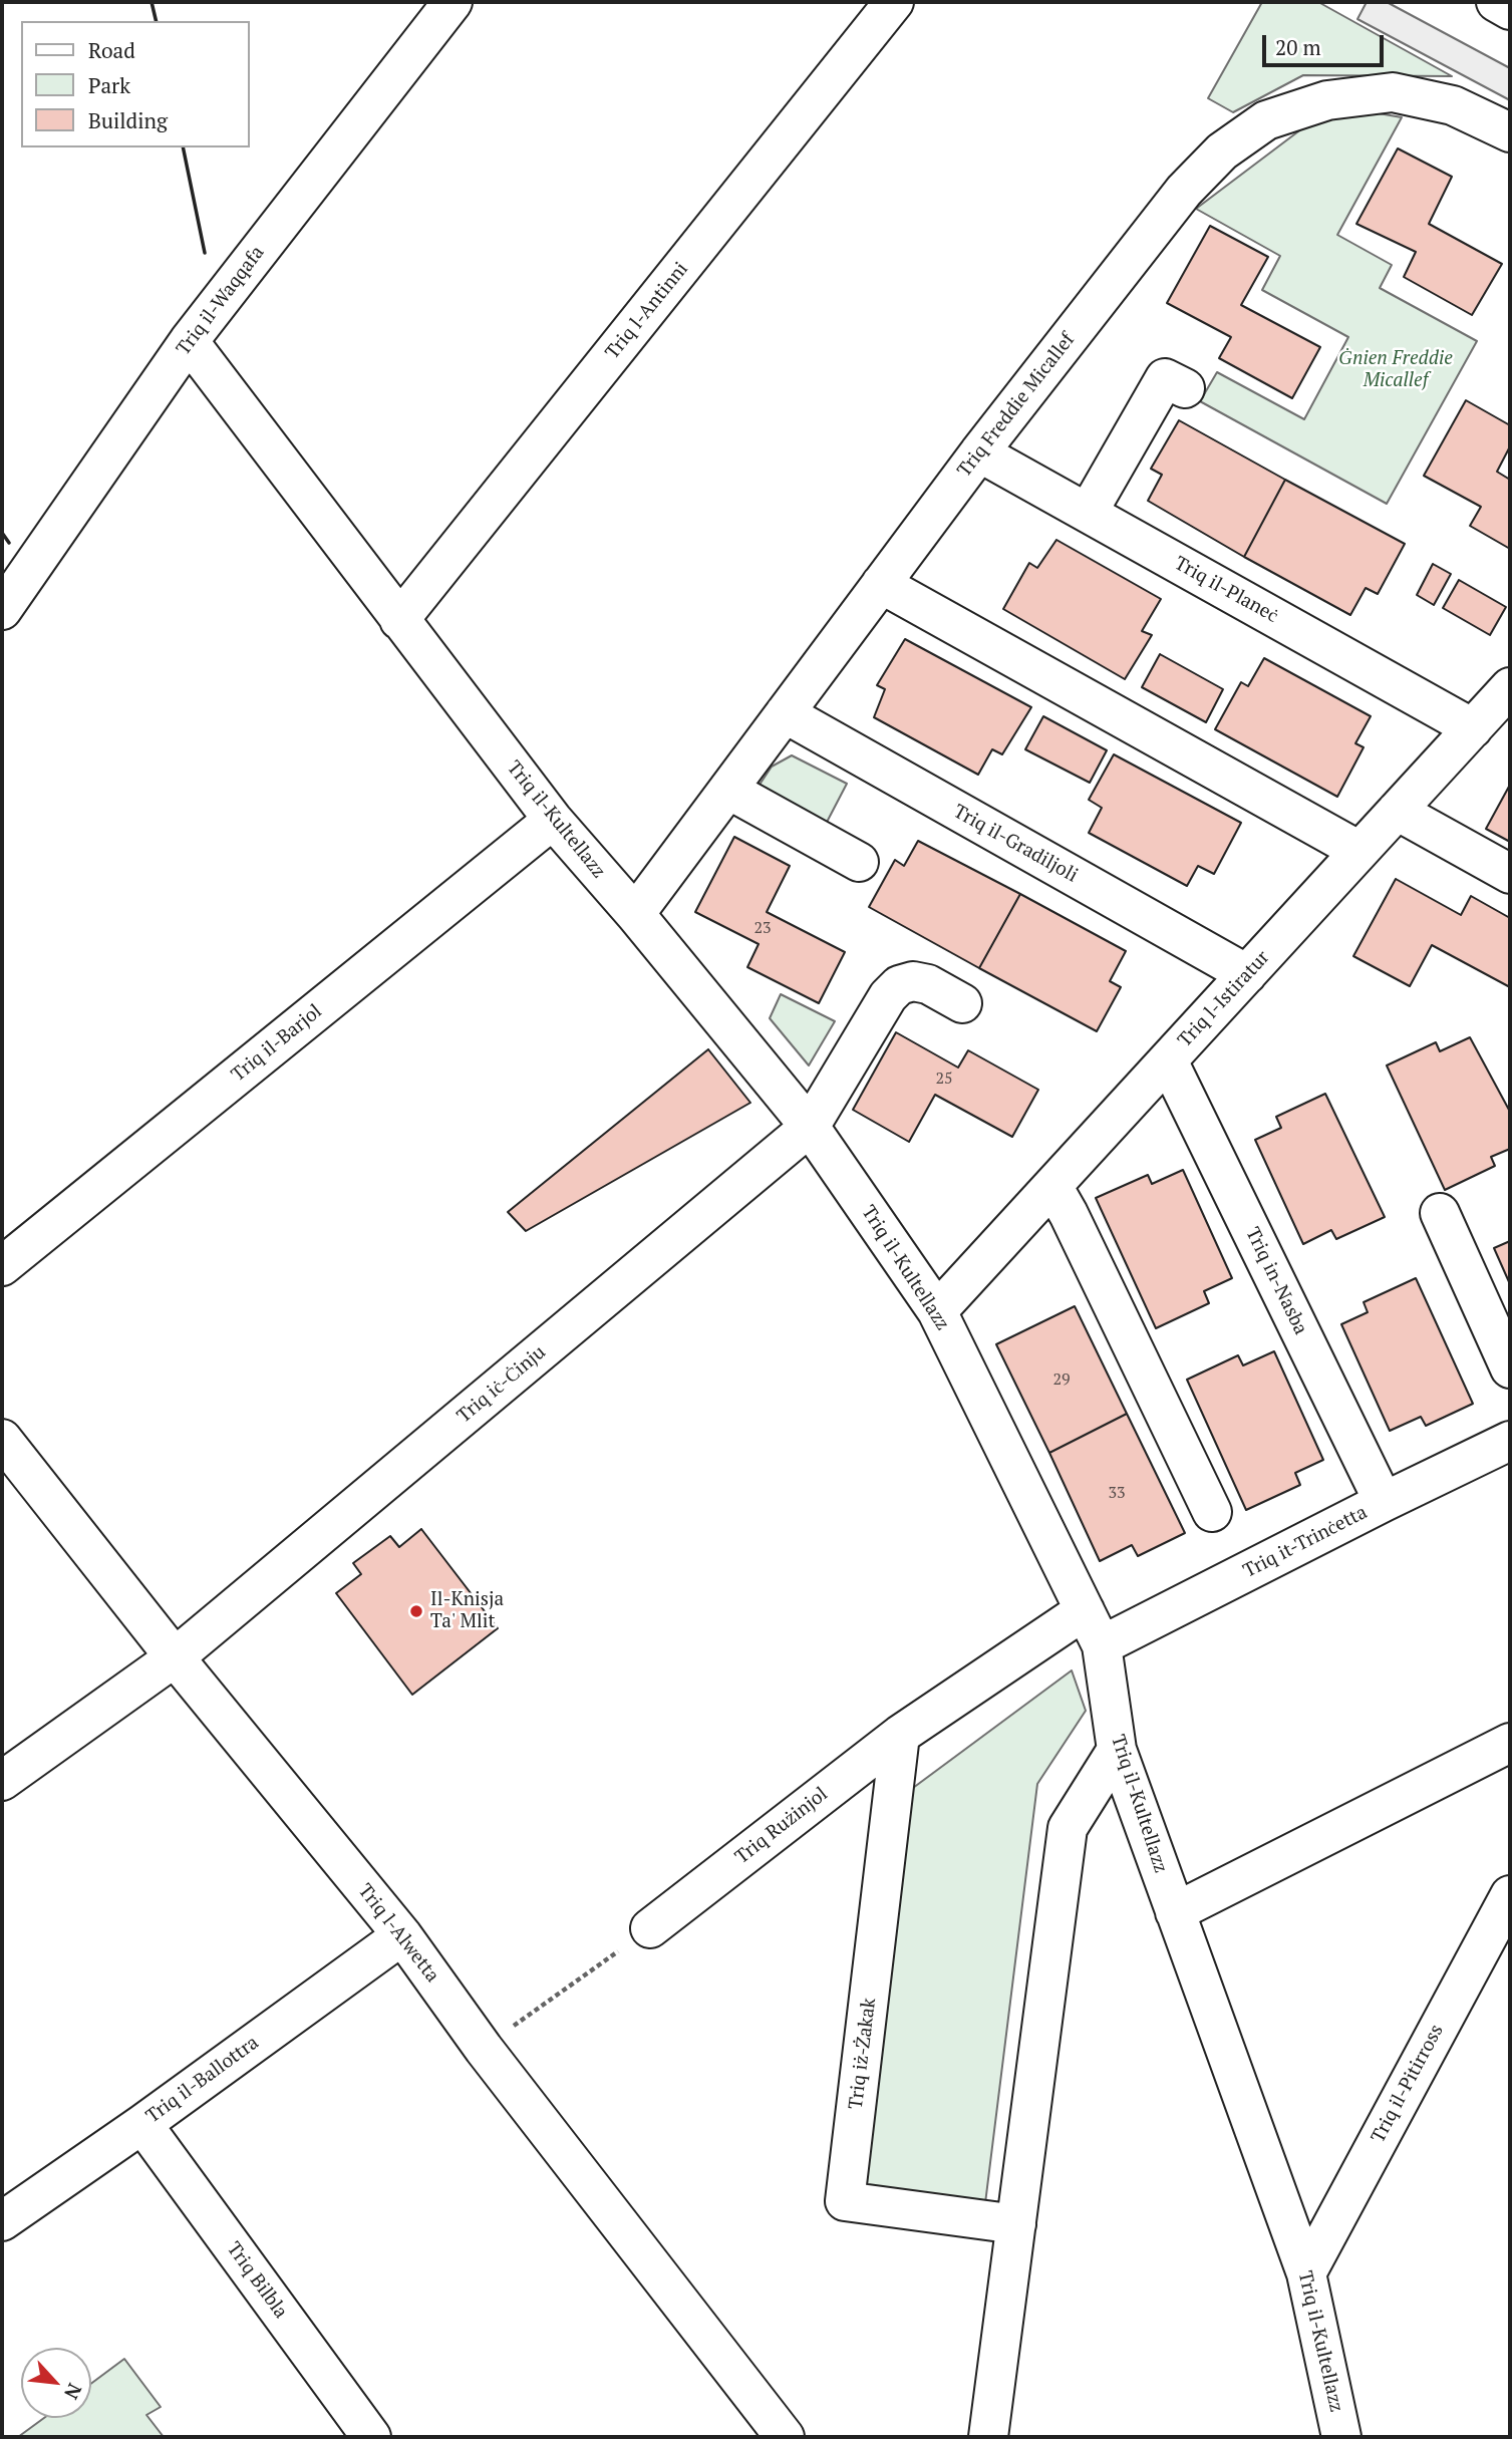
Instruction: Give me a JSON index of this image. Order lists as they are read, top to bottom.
{
  "streets": {
    "street": [
      "Triq il-Waqqafa",
      "Triq l-Antinni",
      "Triq Freddie Micallef",
      "Triq il-Planeċ",
      "Triq il-Kultellazz",
      "Triq il-Gradiljoli",
      "Triq l-Istiratur",
      "Triq il-Barjol",
      "Triq in-Nasba",
      "Triq iċ-Ċinju",
      "Triq it-Trinċetta",
      "Triq Rużinjol",
      "Triq l-Alwetta",
      "Triq iż-Żakak",
      "Triq il-Ballottra",
      "Triq il-Pitirross",
      "Triq Bilbla"
    ]
  },
  "crossings": [
    ["Triq il-Waqqafa", "Triq il-Kultellazz"],
    ["Triq l-Antinni", "Triq il-Kultellazz"],
    ["Triq Freddie Micallef", "Triq il-Planeċ"],
    ["Triq Freddie Micallef", "Triq il-Kultellazz"],
    ["Triq Freddie Micallef", "Triq il-Gradiljoli"],
    ["Triq il-Planeċ", "Triq l-Istiratur"],
    ["Triq il-Kultellazz", "Triq l-Istiratur"],
    ["Triq il-Kultellazz", "Triq il-Barjol"],
    ["Triq il-Kultellazz", "Triq iċ-Ċinju"],
    ["Triq il-Kultellazz", "Triq it-Trinċetta"],
    ["Triq il-Kultellazz", "Triq Rużinjol"],
    ["Triq il-Kultellazz", "Triq il-Pitirross"],
    ["Triq il-Gradiljoli", "Triq l-Istiratur"],
    ["Triq l-Istiratur", "Triq in-Nasba"],
    ["Triq in-Nasba", "Triq it-Trinċetta"],
    ["Triq iċ-Ċinju", "Triq l-Alwetta"],
    ["Triq Rużinjol", "Triq iż-Żakak"],
    ["Triq l-Alwetta", "Triq il-Ballottra"],
    ["Triq il-Ballottra", "Triq Bilbla"]
  ],
  "parks": ["Ġnien Freddie Micallef"],
  "places": ["Il-Knisja Ta' Mlit"],
  "house_numbers": [
    "23",
    "25",
    "29",
    "33"
  ],
  "legend": ["Road", "Park", "Building"],
  "scale_bar": "20 m",
  "north": "bottom right"
}
